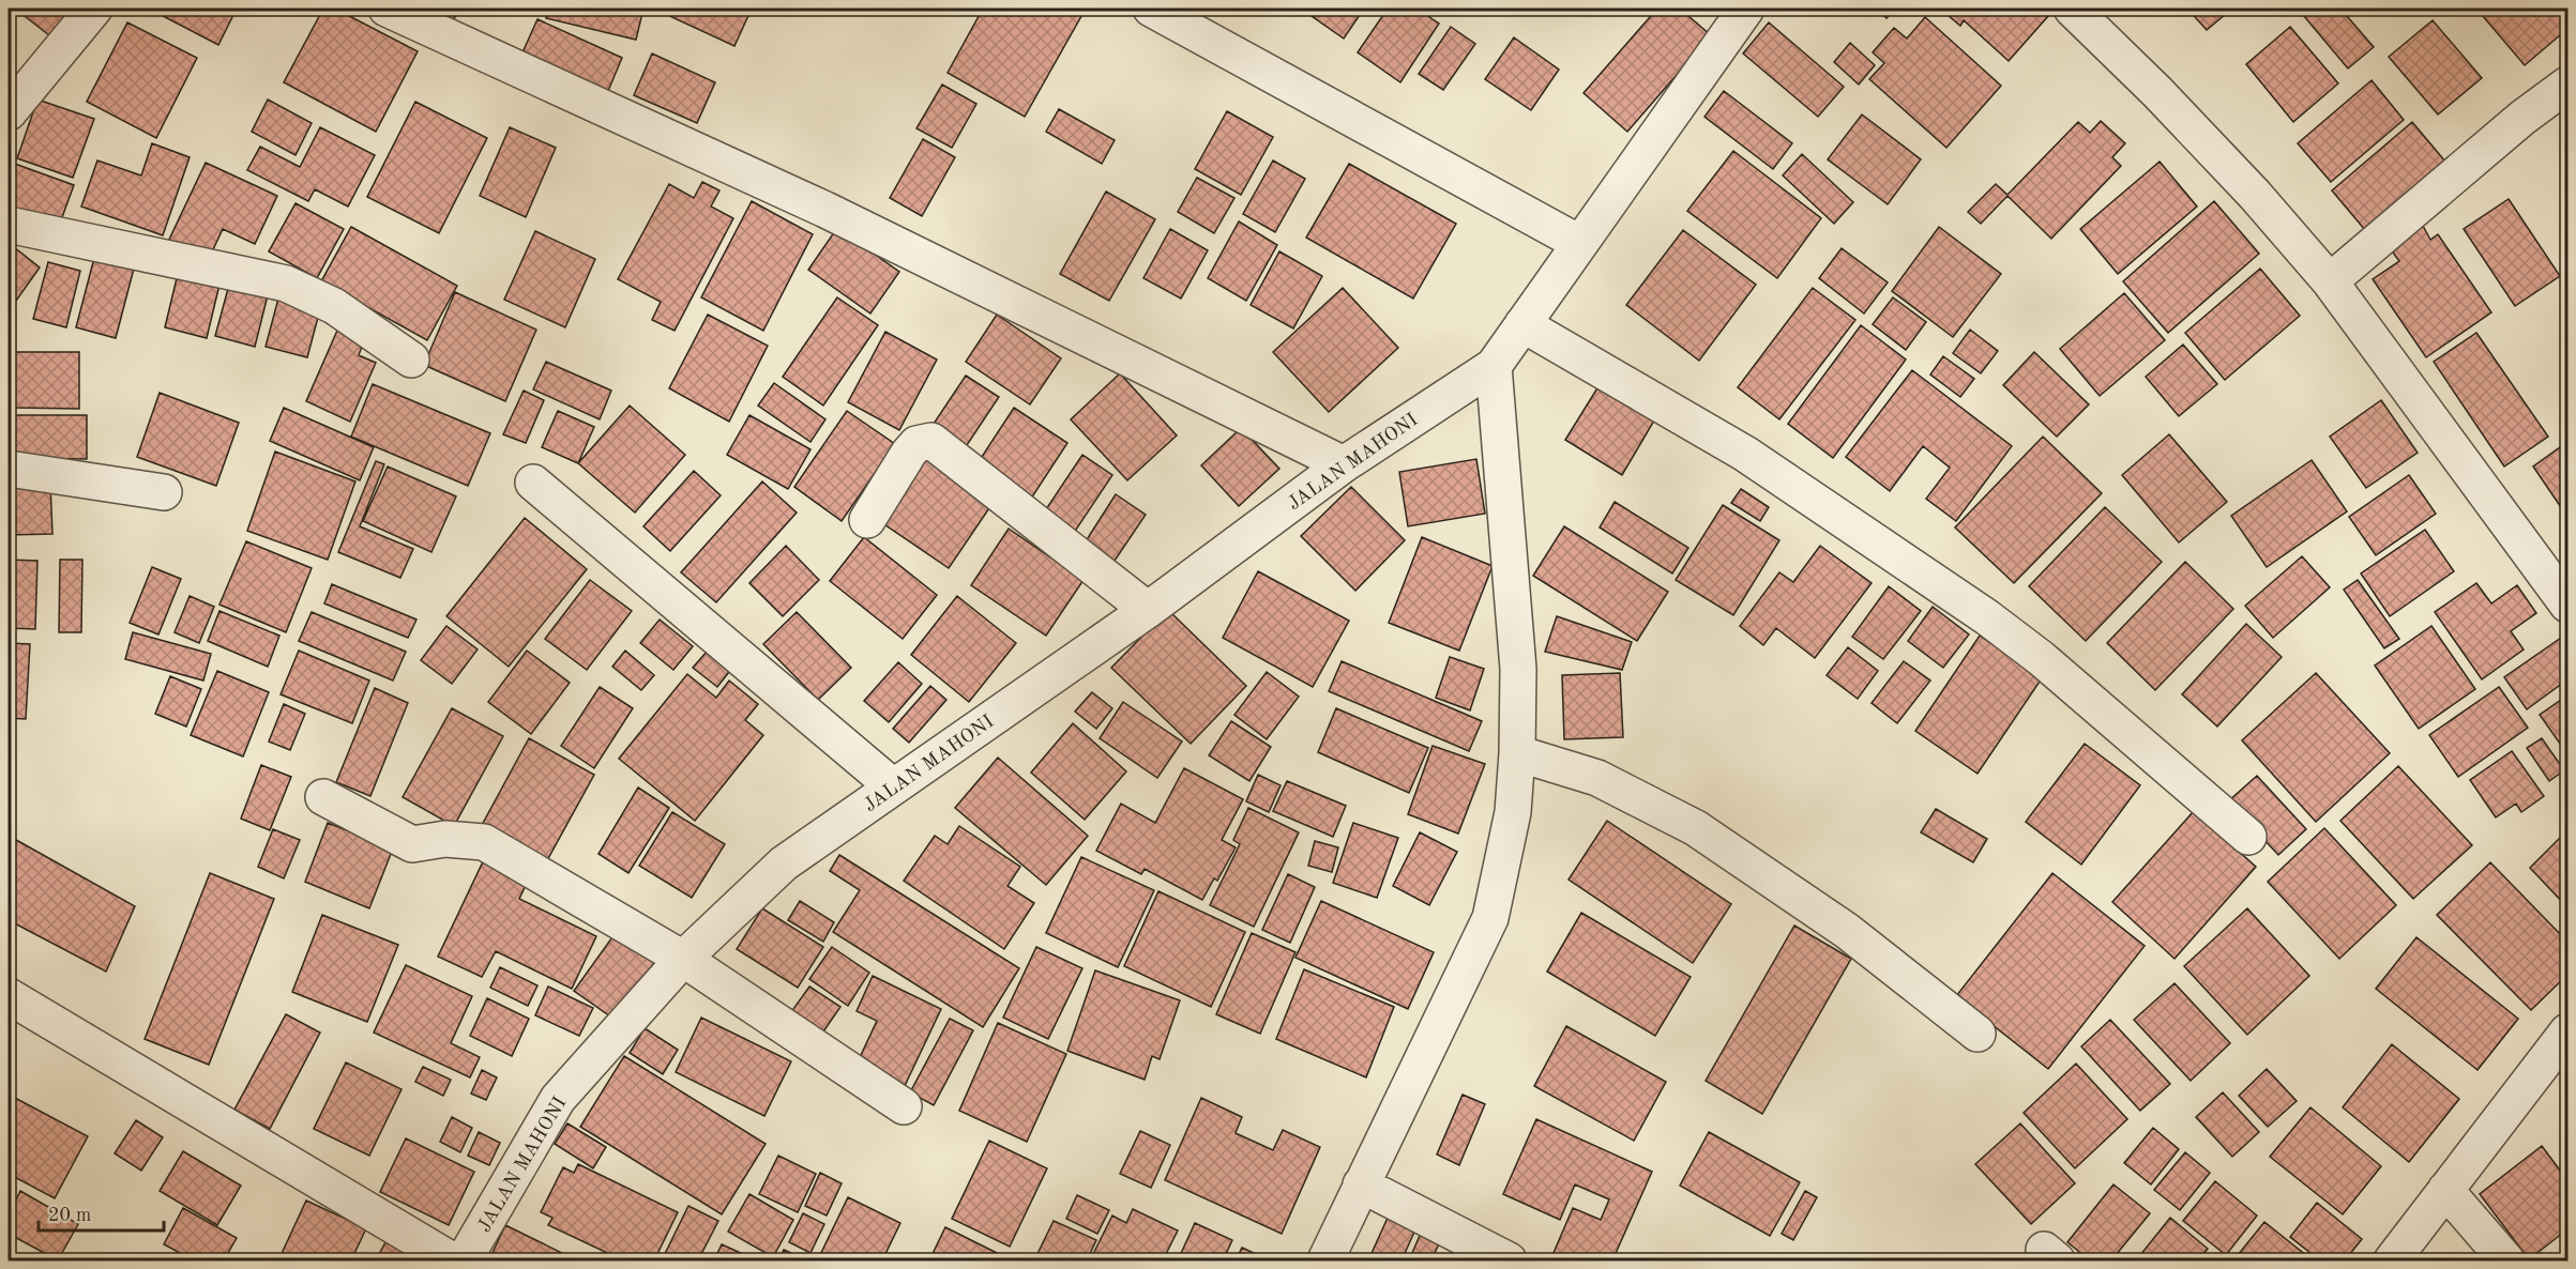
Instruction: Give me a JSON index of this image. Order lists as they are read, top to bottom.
{
  "streets": {
    "street": ["JALAN MAHONI"]
  },
  "scale_bar": "20 m"
}
